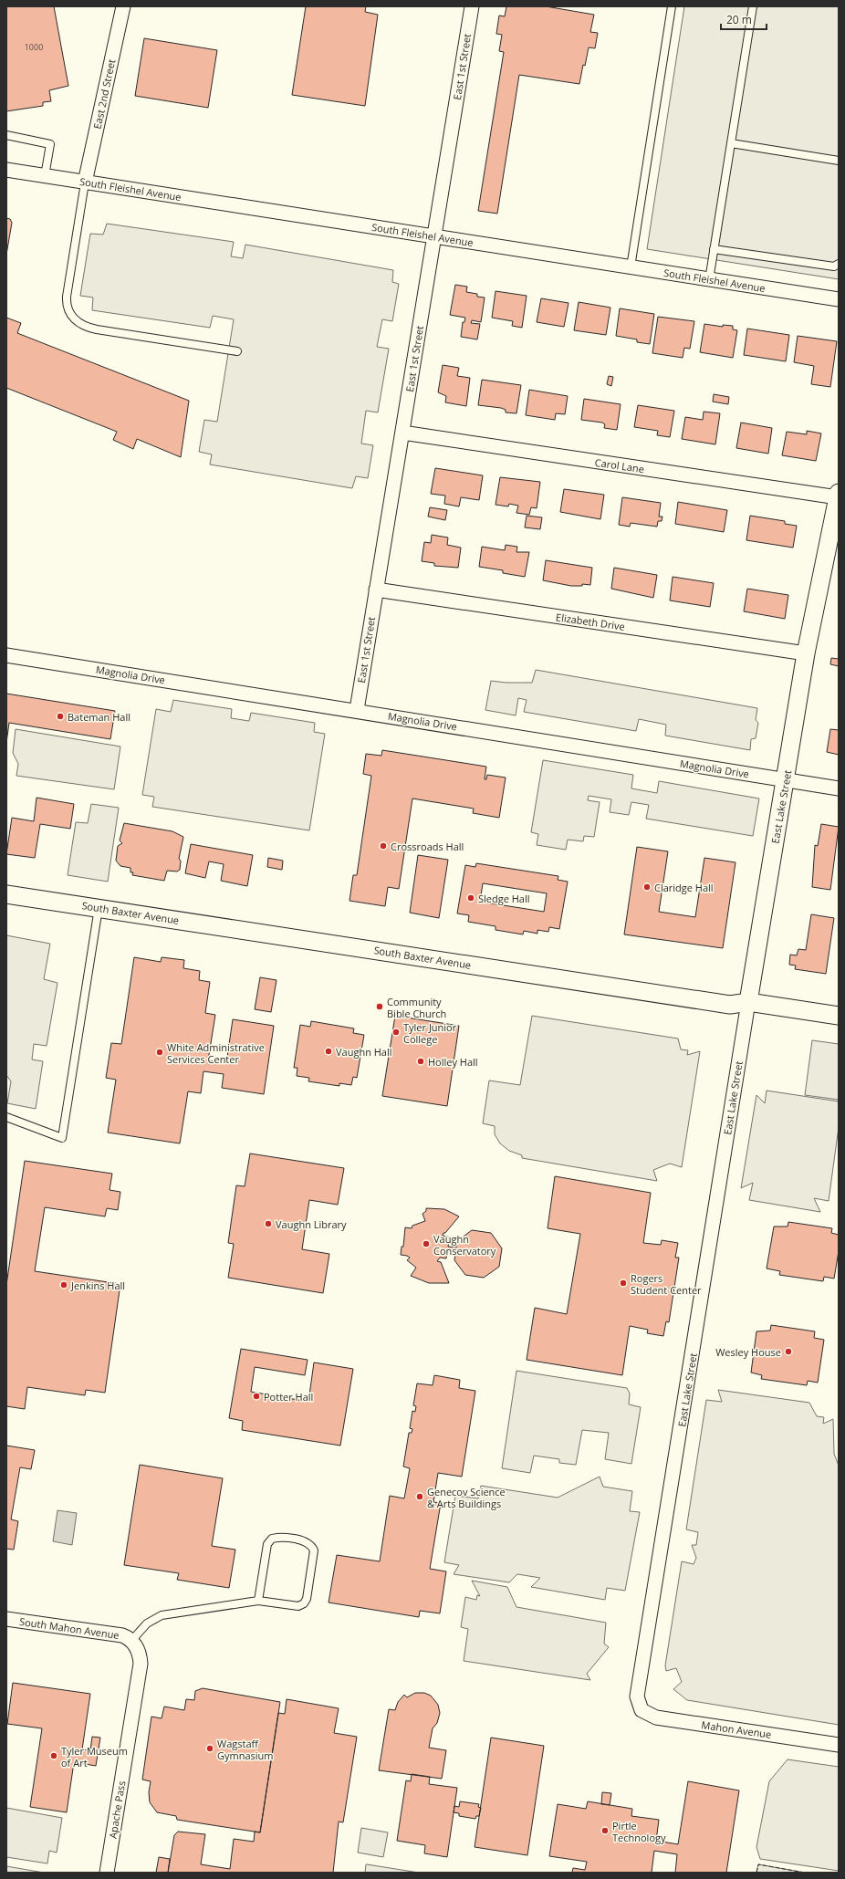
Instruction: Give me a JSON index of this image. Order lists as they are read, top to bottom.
{
  "streets": {
    "street": [
      "East 1st Street",
      "East 2nd Street",
      "South Fleishel Avenue",
      "Carol Lane",
      "Elizabeth Drive",
      "Magnolia Drive",
      "East Lake Street",
      "South Baxter Avenue",
      "South Mahon Avenue",
      "Mahon Avenue",
      "Apache Pass"
    ]
  },
  "crossings": [
    ["East 1st Street", "South Fleishel Avenue"],
    ["East 1st Street", "Carol Lane"],
    ["East 1st Street", "Elizabeth Drive"],
    ["East 1st Street", "Magnolia Drive"],
    ["East 2nd Street", "South Fleishel Avenue"],
    ["Carol Lane", "East Lake Street"],
    ["Elizabeth Drive", "East Lake Street"],
    ["Magnolia Drive", "East Lake Street"],
    ["East Lake Street", "South Baxter Avenue"],
    ["East Lake Street", "Mahon Avenue"],
    ["South Mahon Avenue", "Apache Pass"]
  ],
  "places": [
    "Bateman Hall",
    "Crossroads Hall",
    "Claridge Hall",
    "Sledge Hall",
    "Community Bible Church",
    "Tyler Junior College",
    "Vaughn Hall",
    "White Administrative Services Center",
    "Holley Hall",
    "Vaughn Library",
    "Vaughn Conservatory",
    "Rogers Student Center",
    "Jenkins Hall",
    "Wesley House",
    "Potter Hall",
    "Genecov Science & Arts Buildings",
    "Wagstaff Gymnasium",
    "Tyler Museum of Art",
    "Pirtle Technology"
  ],
  "house_numbers": ["1000"],
  "scale_bar": "20 m"
}
